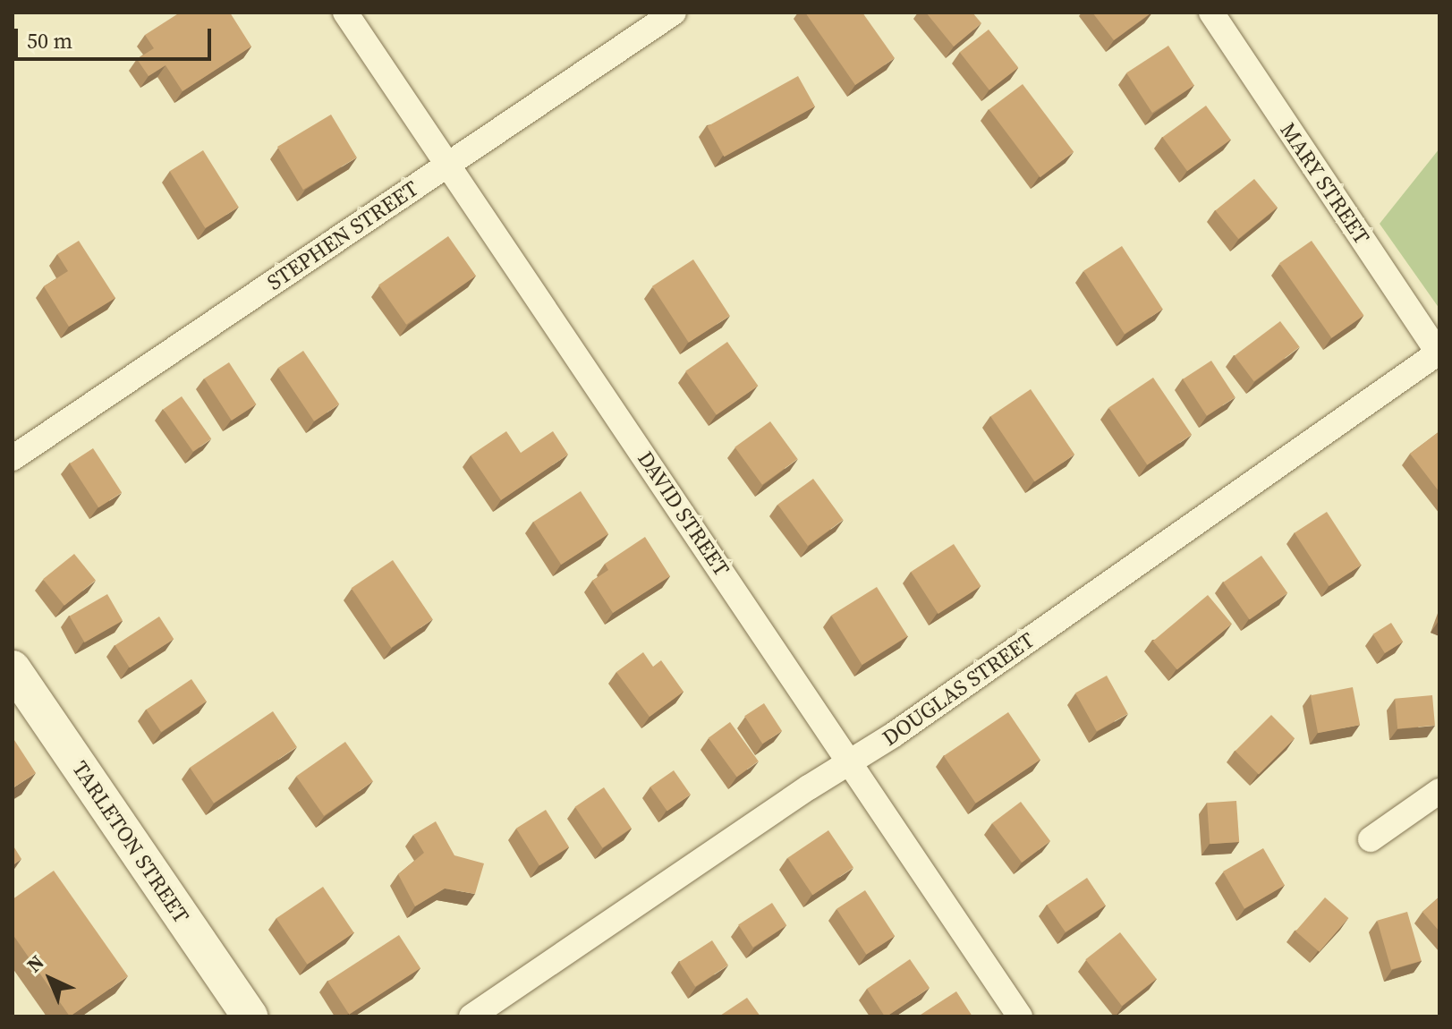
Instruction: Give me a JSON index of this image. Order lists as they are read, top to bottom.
{
  "streets": {
    "main road": ["TARLETON STREET"],
    "street": [
      "MARY STREET",
      "STEPHEN STREET",
      "DAVID STREET",
      "DOUGLAS STREET"
    ]
  },
  "crossings": [
    ["MARY STREET", "DOUGLAS STREET"],
    ["STEPHEN STREET", "DAVID STREET"],
    ["DAVID STREET", "DOUGLAS STREET"]
  ],
  "scale_bar": "50 m",
  "north": "top left"
}
